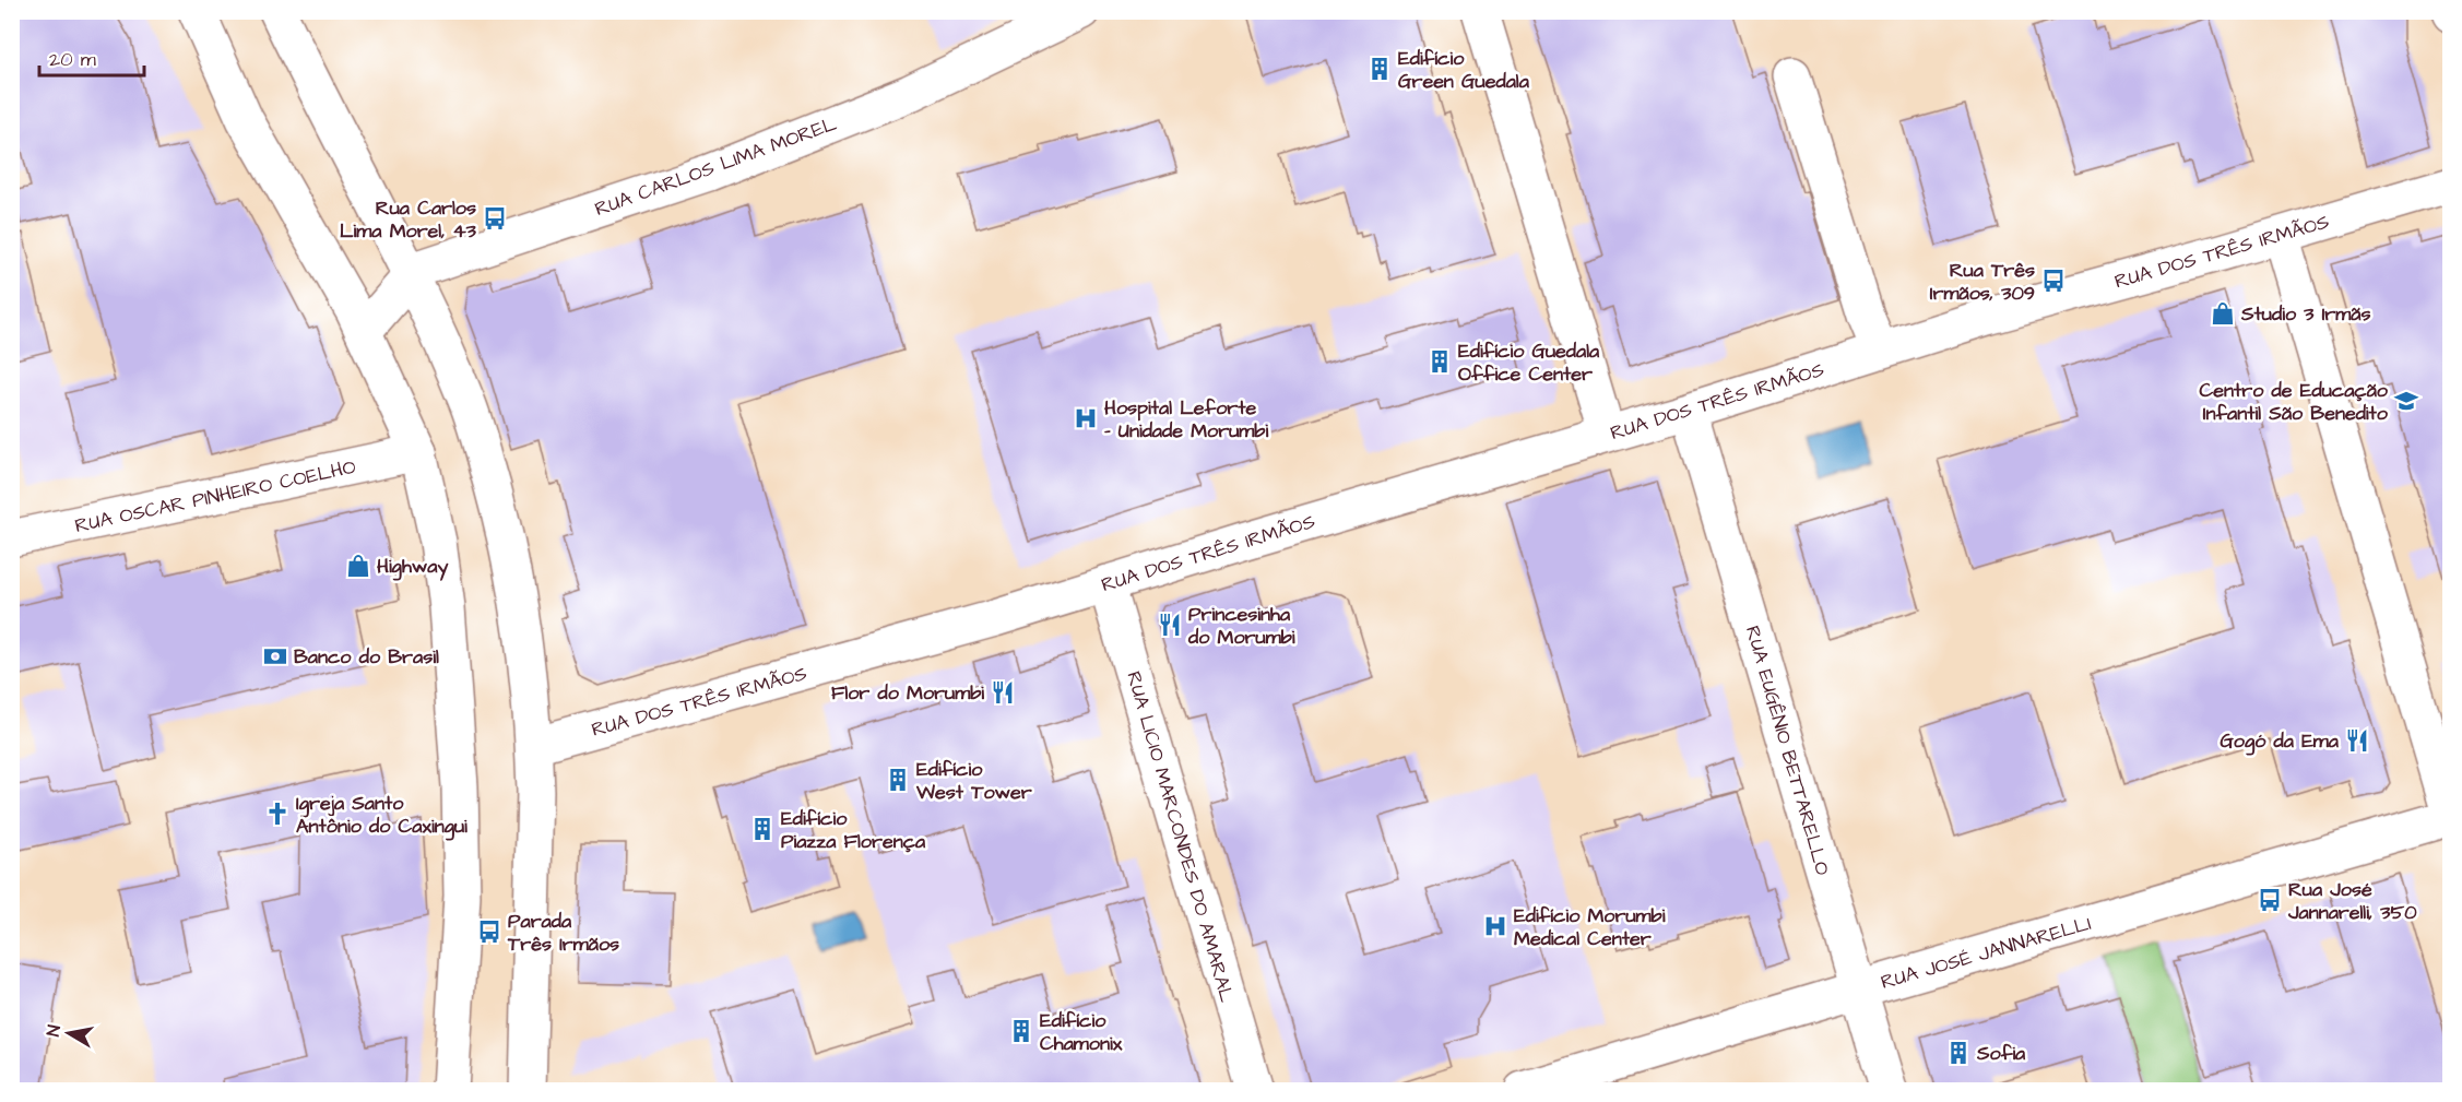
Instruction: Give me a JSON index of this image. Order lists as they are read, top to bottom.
{
  "streets": {
    "main road": [
      "RUA CARLOS LIMA MOREL",
      "RUA DOS TRÊS IRMÃOS",
      "RUA OSCAR PINHEIRO COELHO",
      "RUA EUGÊNIO BETTARELLO",
      "RUA LICIO MARCONDES DO AMARAL",
      "RUA JOSÉ JANNARELLI"
    ]
  },
  "crossings": [
    ["RUA DOS TRÊS IRMÃOS", "RUA EUGÊNIO BETTARELLO"],
    ["RUA DOS TRÊS IRMÃOS", "RUA LICIO MARCONDES DO AMARAL"],
    ["RUA EUGÊNIO BETTARELLO", "RUA JOSÉ JANNARELLI"]
  ],
  "places": {
    "building": [
      "Edifício Green Guedala",
      "Edifício Guedala Office Center",
      "Edifício West Tower",
      "Edifício Piazza Florença",
      "Edifício Chamonix",
      "Sofia"
    ],
    "bus stop": [
      "Rua Carlos Lima Morel, 43",
      "Rua Três Irmãos, 309",
      "Rua José Jannarelli, 350",
      "Parada Três Irmãos"
    ],
    "shop": ["Studio 3 Irmãs", "Highway"],
    "school or university": ["Centro de Educação Infantil São Benedito"],
    "hospital": ["Hospital Leforte - Unidade Morumbi", "Edifício Morumbi Medical Center"],
    "restaurant": ["Princesinha do Morumbi", "Flor do Morumbi", "Gogó da Ema"],
    "bank": ["Banco do Brasil"],
    "church": ["Igreja Santo Antônio do Caxingui"]
  },
  "scale_bar": "20 m",
  "north": "left"
}
